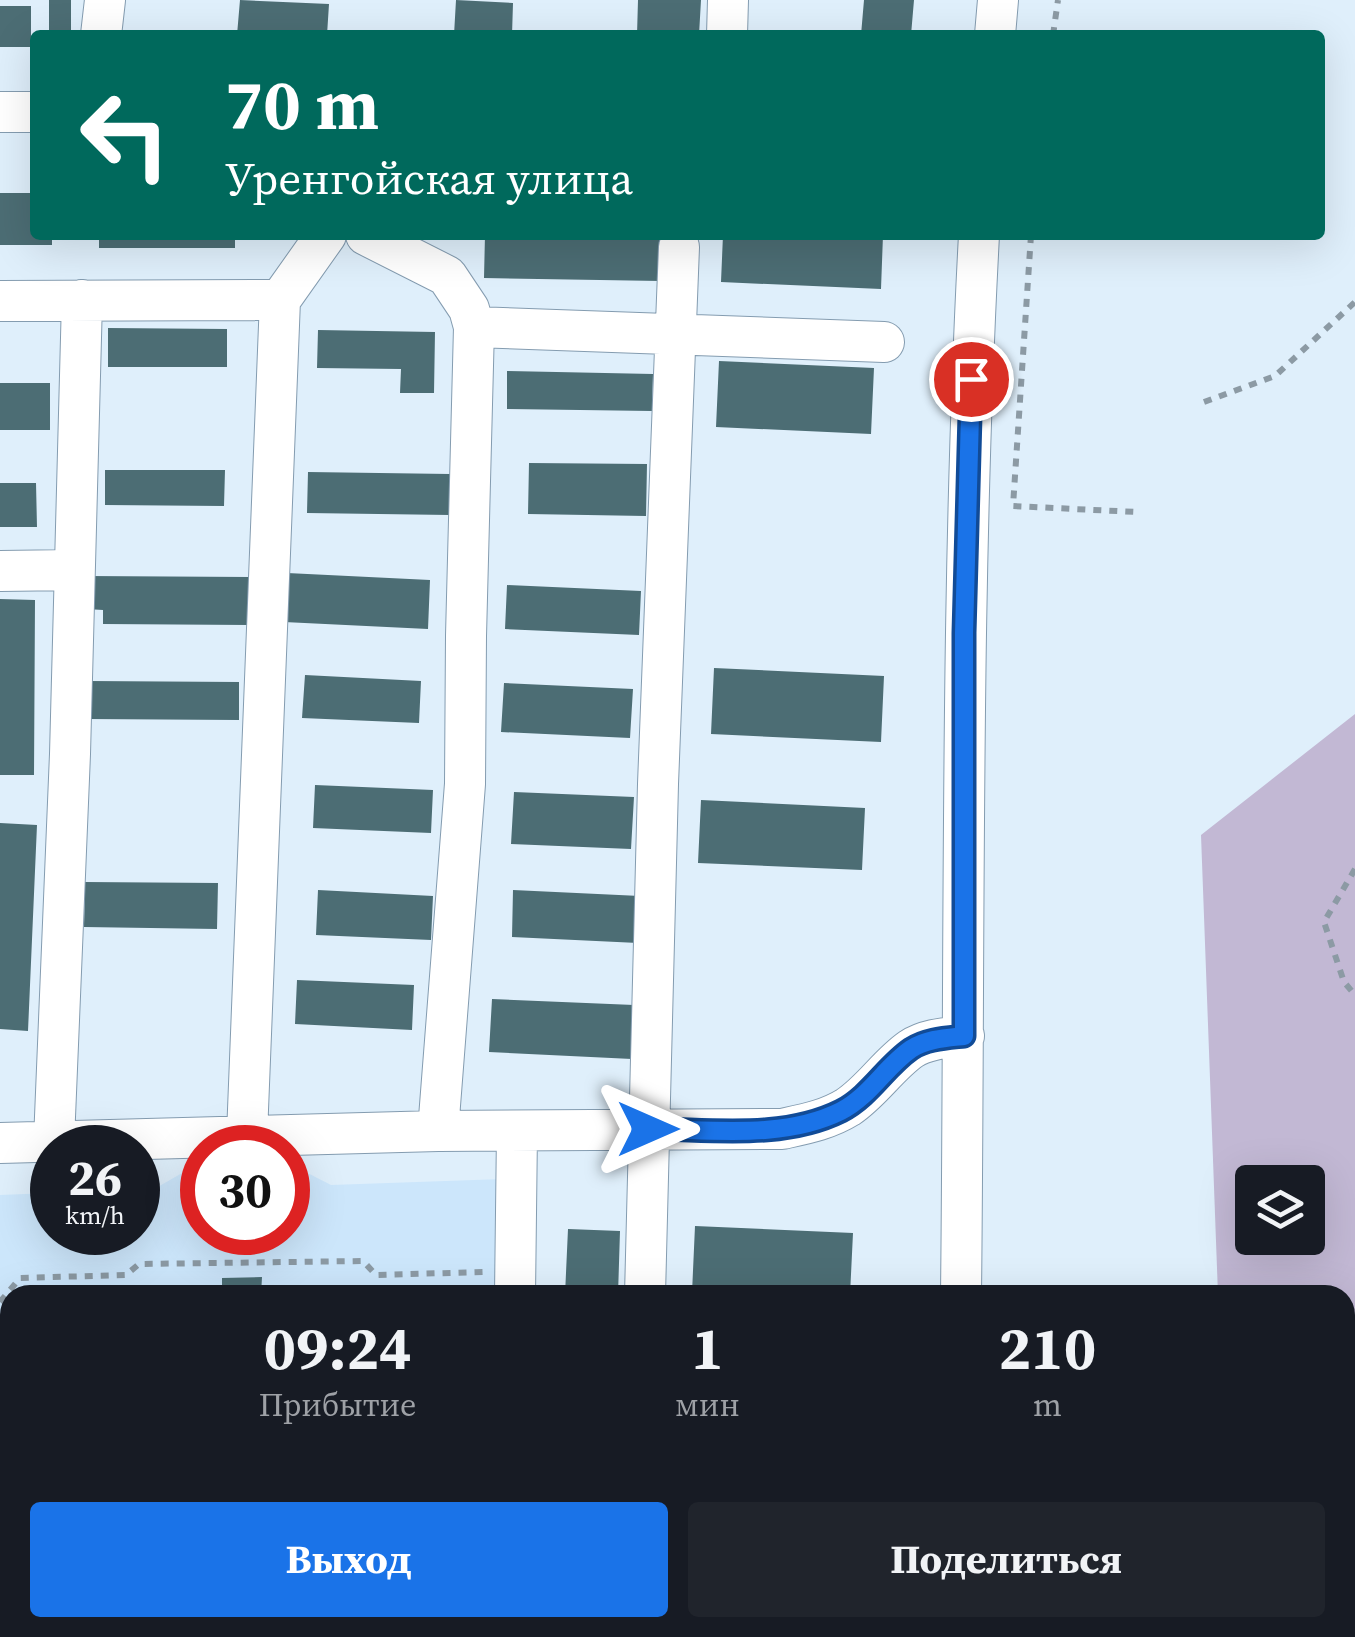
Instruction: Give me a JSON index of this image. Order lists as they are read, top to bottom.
{
  "page": {
    "turn": ["70 m", "Уренгойская улица"],
    "speed": "26 km/h",
    "limit": "30",
    "eta": [
      "09:24",
      "Прибытие",
      "1",
      "мин",
      "210",
      "m"
    ],
    "buttons": ["Выход", "Поделиться"]
  }
}
